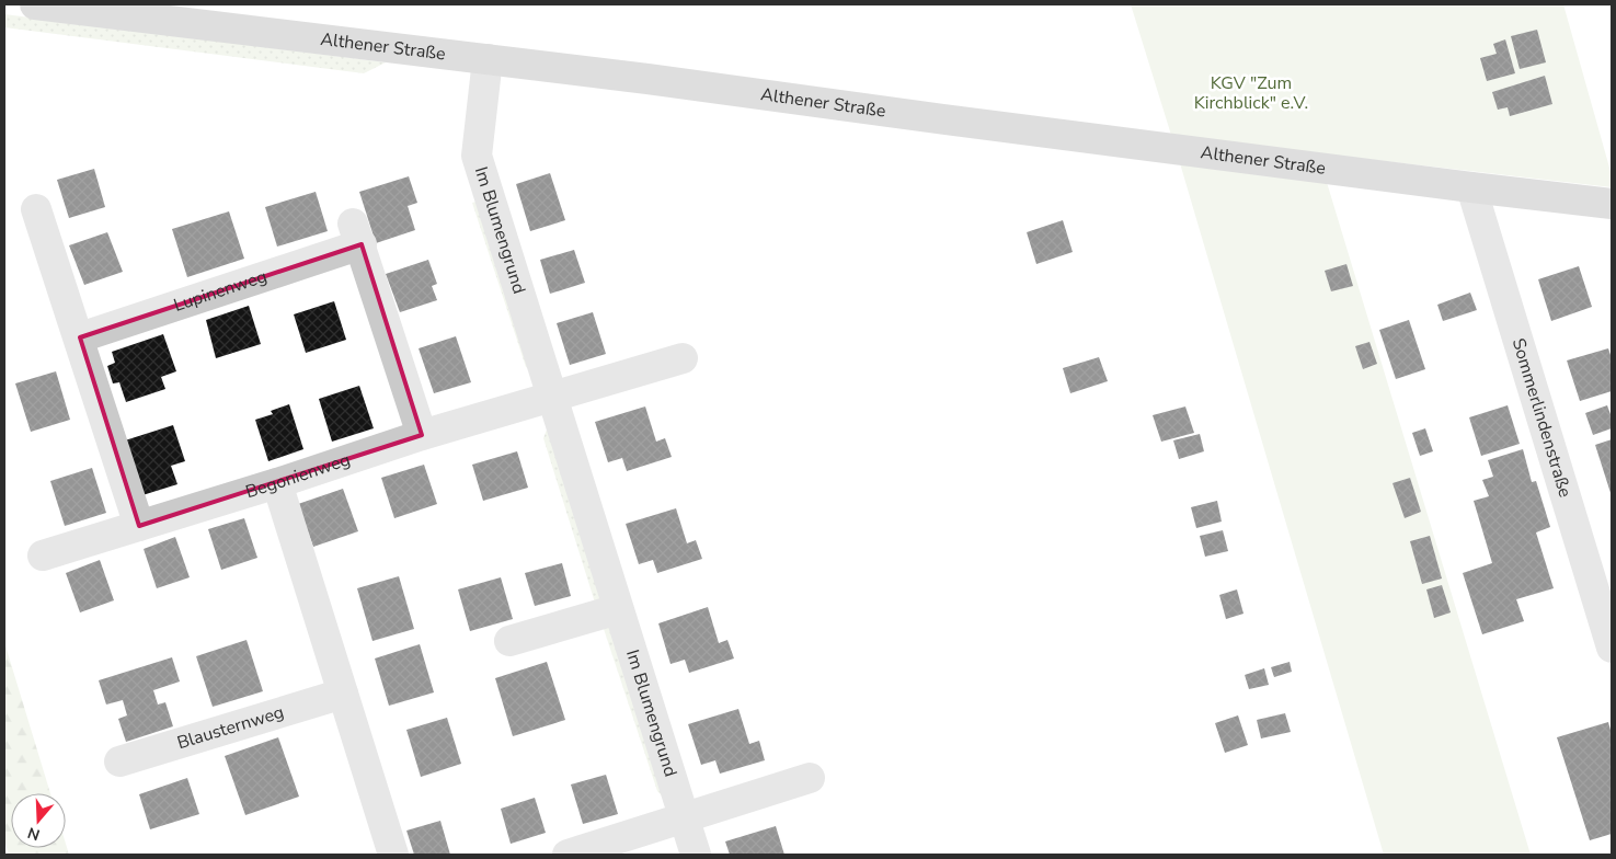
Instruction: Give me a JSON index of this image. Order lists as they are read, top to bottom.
{
  "streets": {
    "main road": ["Althener Straße"],
    "street": [
      "Im Blumengrund",
      "Lupinenweg",
      "Sommerlindenstraße",
      "Begonienweg",
      "Blausternweg"
    ]
  },
  "crossings": [
    ["Althener Straße", "Im Blumengrund"],
    ["Althener Straße", "Sommerlindenstraße"],
    ["Im Blumengrund", "Begonienweg"],
    ["Lupinenweg", "Begonienweg"]
  ],
  "parks": ["KGV \"Zum Kirchblick\" e.V."],
  "north": "bottom"
}
